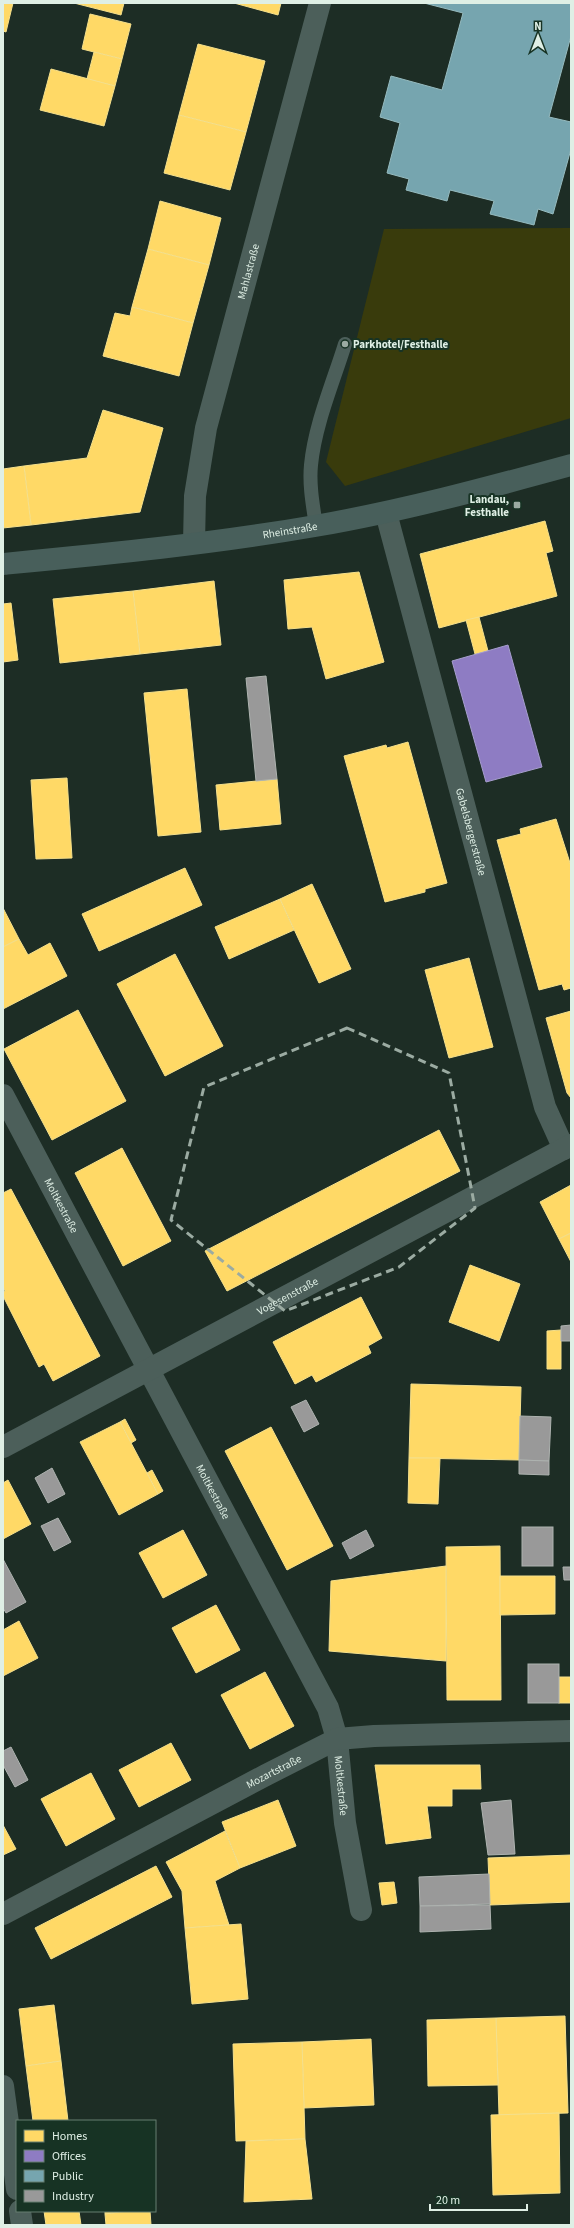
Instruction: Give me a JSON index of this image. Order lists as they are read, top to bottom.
{
  "streets": {
    "main road": ["Rheinstraße"],
    "street": [
      "Mahlastraße",
      "Gabelsbergerstraße",
      "Moltkestraße",
      "Vogesenstraße",
      "Mozartstraße"
    ]
  },
  "crossings": [
    ["Mahlastraße", "Rheinstraße"],
    ["Rheinstraße", "Gabelsbergerstraße"],
    ["Gabelsbergerstraße", "Vogesenstraße"],
    ["Moltkestraße", "Vogesenstraße"],
    ["Moltkestraße", "Mozartstraße"]
  ],
  "places": {
    "other": ["Parkhotel/Festhalle"],
    "transit": ["Landau, Festhalle"]
  },
  "legend": [
    "Homes",
    "Offices",
    "Public",
    "Industry"
  ],
  "scale_bar": "20 m",
  "north": "top"
}
